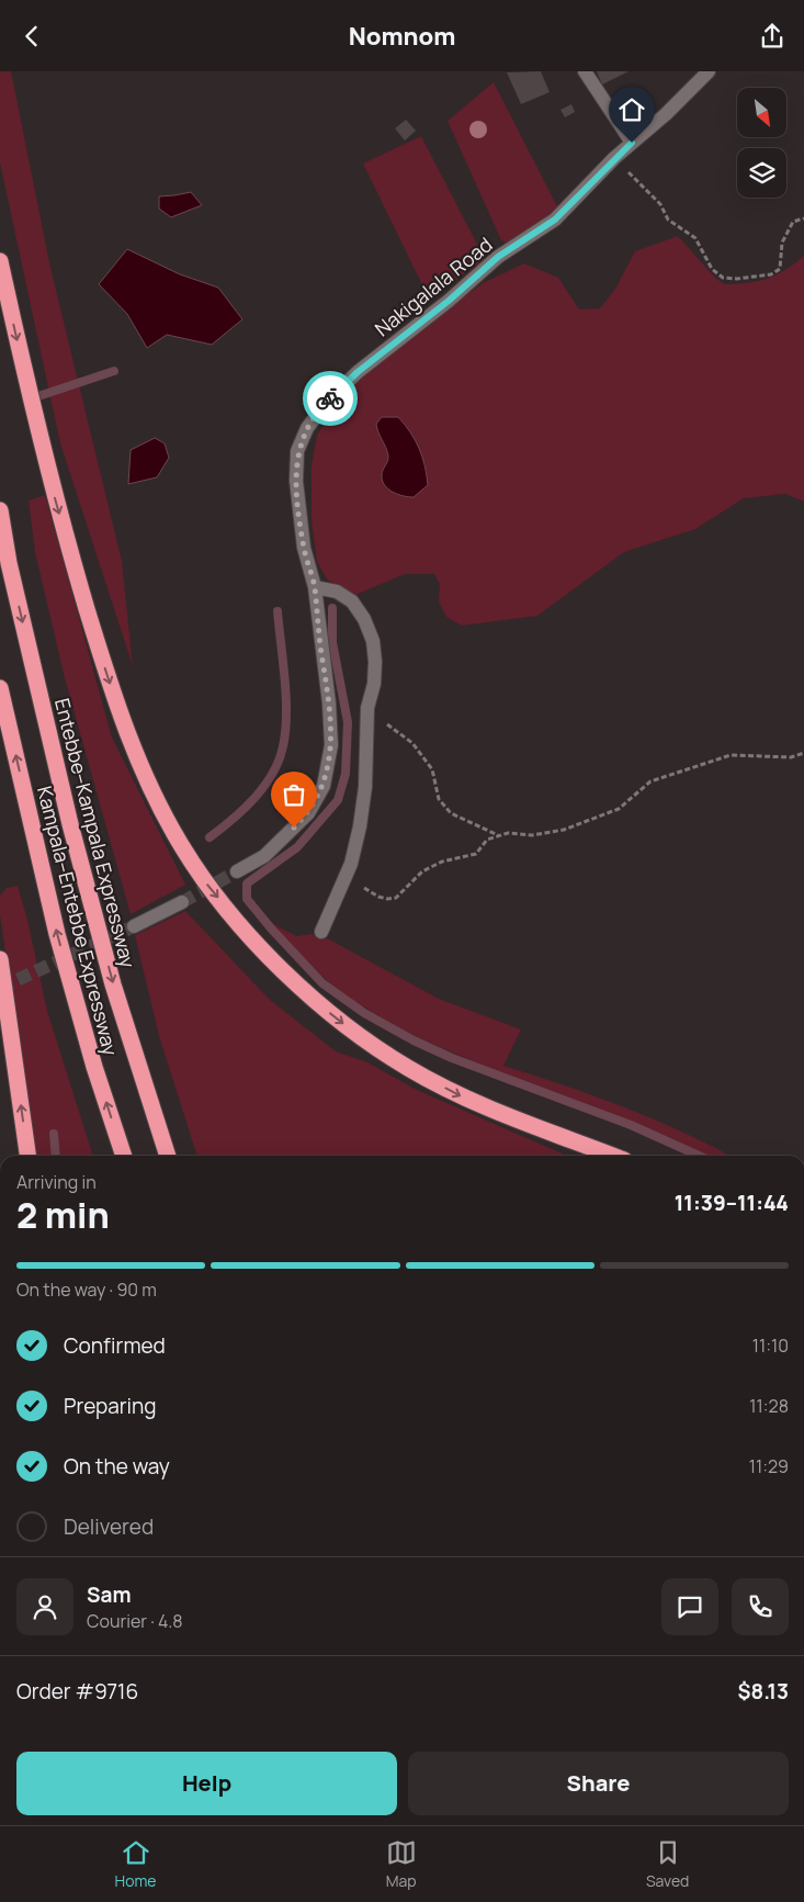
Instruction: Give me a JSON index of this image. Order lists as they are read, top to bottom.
{
  "streets": {
    "highway": ["Entebbe–Kampala Expressway", "Kampala–Entebbe Expressway"],
    "street": ["Nakigalala Road"]
  },
  "one_way": ["Entebbe–Kampala Expressway"],
  "north": "bottom right",
  "page": {
    "header": "Nomnom",
    "heading": ["2 min", "Arriving in", "11:39–11:44"],
    "panel": [
      "Sam",
      "Courier · 4.8",
      "Order #9716",
      "$8.13"
    ],
    "bar": "On the way · 90 m",
    "list": [
      ["Confirmed", "11:10"],
      ["Preparing", "11:28"],
      ["On the way", "11:29"],
      "Delivered"
    ],
    "buttons": ["Help", "Share"],
    "tabs": ["Home", "Map", "Saved"]
  }
}
